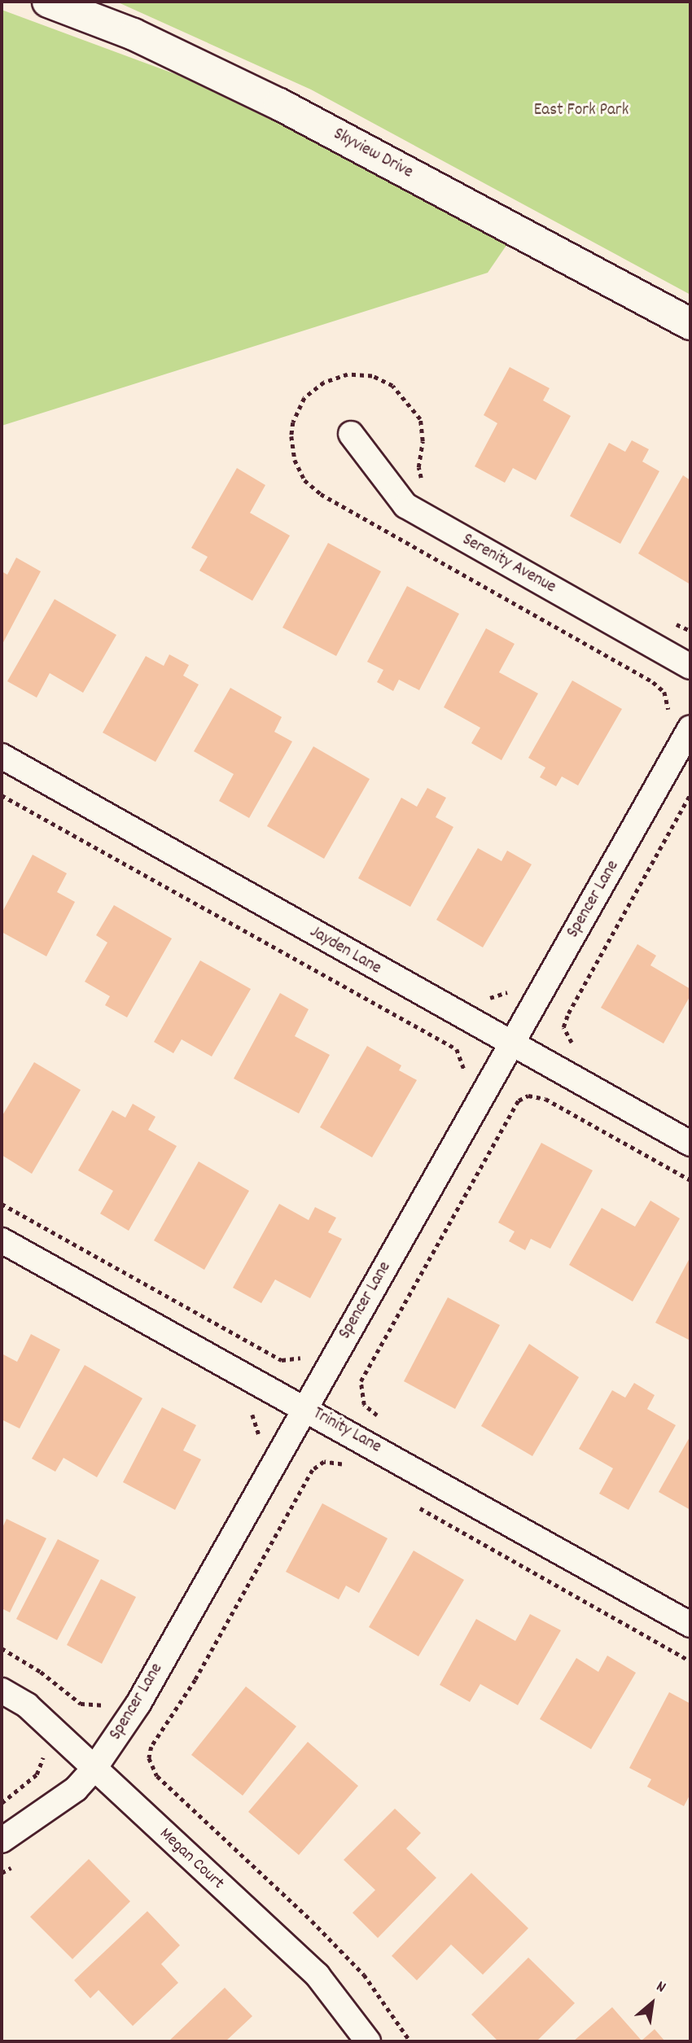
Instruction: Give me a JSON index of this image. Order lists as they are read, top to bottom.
{
  "streets": {
    "street": [
      "Skyview Drive",
      "Serenity Avenue",
      "Spencer Lane",
      "Jayden Lane",
      "Trinity Lane",
      "Megan Court"
    ]
  },
  "crossings": [
    ["Spencer Lane", "Jayden Lane"],
    ["Spencer Lane", "Trinity Lane"],
    ["Spencer Lane", "Megan Court"]
  ],
  "parks": ["East Fork Park"],
  "north": "top right"
}
